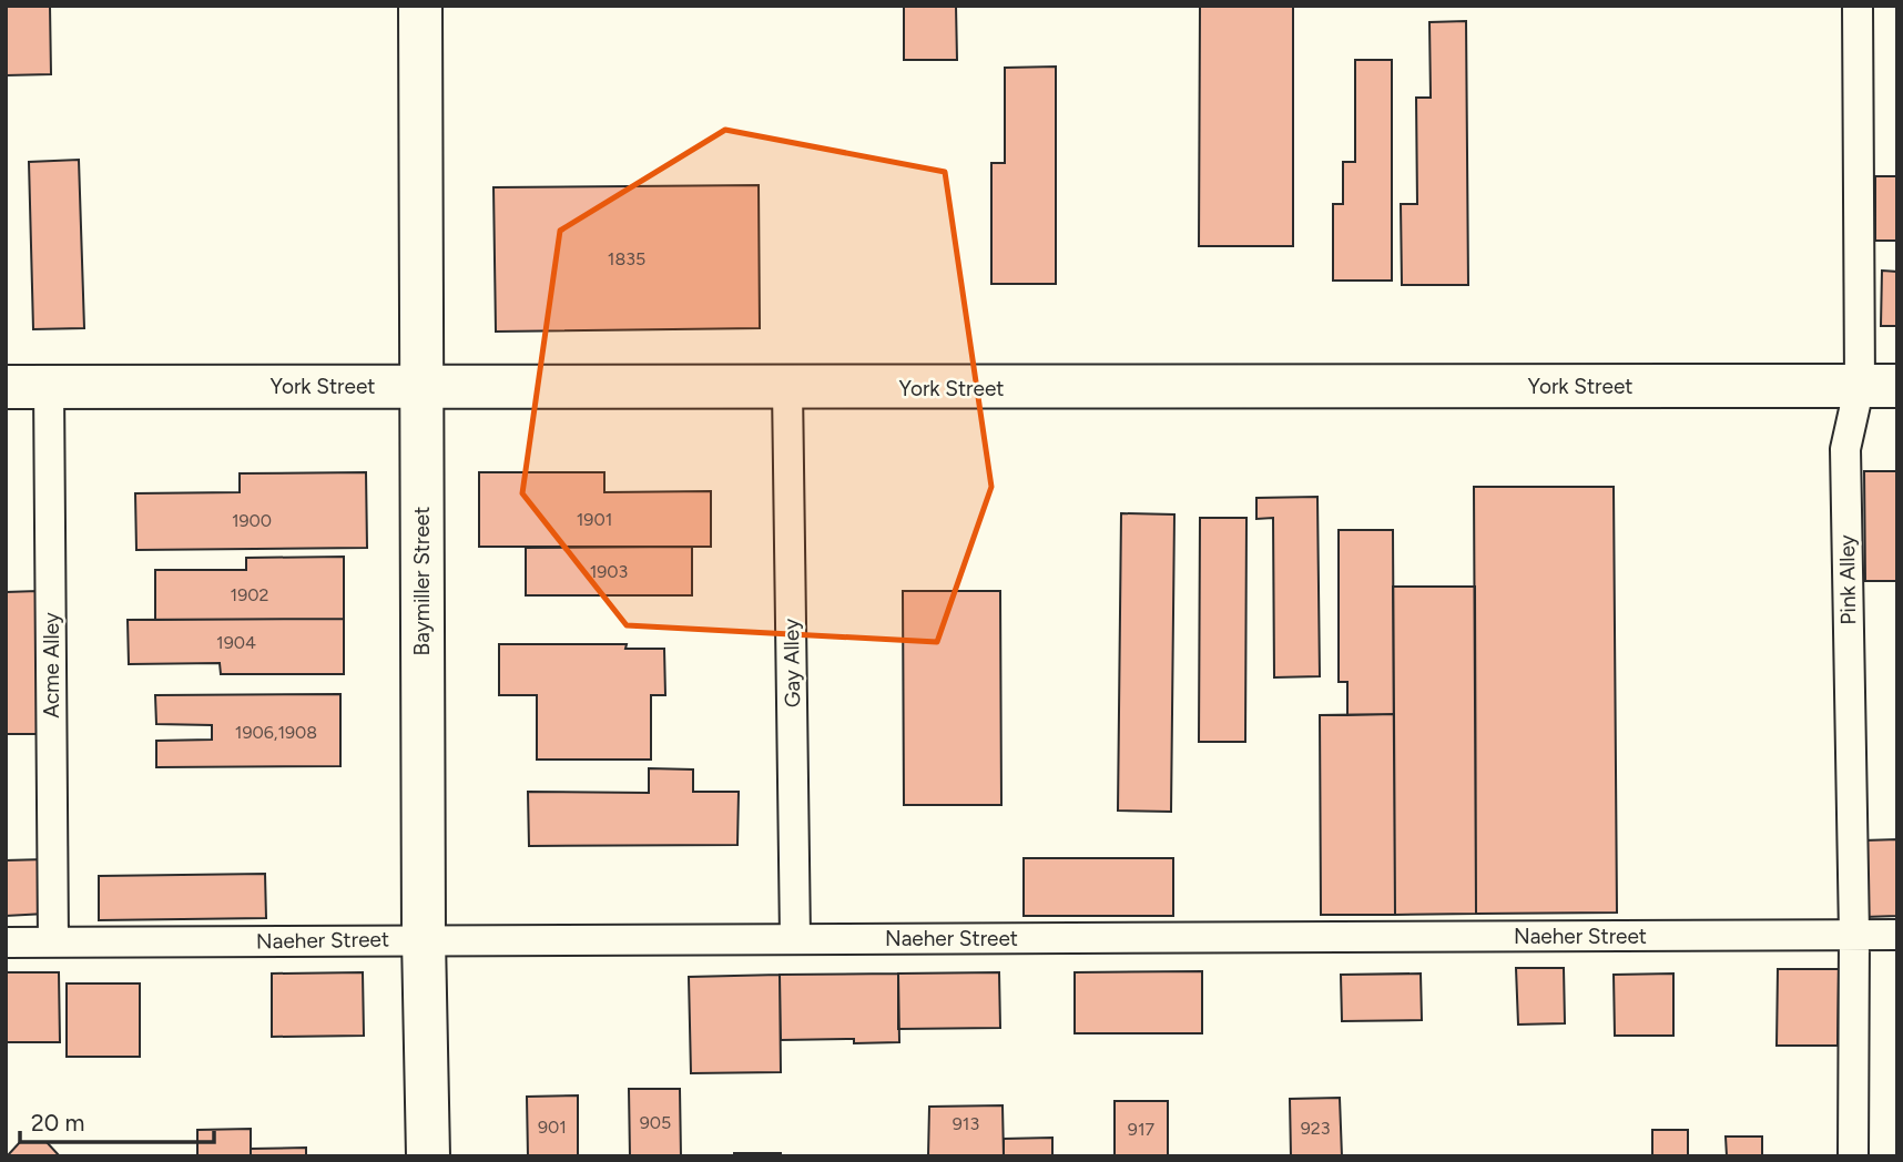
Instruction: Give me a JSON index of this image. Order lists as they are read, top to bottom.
{
  "streets": {
    "street": ["York Street", "Baymiller Street"],
    "lane": [
      "Pink Alley",
      "Gay Alley",
      "Acme Alley",
      "Naeher Street"
    ]
  },
  "crossings": [
    ["York Street", "Pink Alley"],
    ["York Street", "Baymiller Street"],
    ["York Street", "Gay Alley"],
    ["York Street", "Acme Alley"],
    ["Pink Alley", "Naeher Street"],
    ["Baymiller Street", "Naeher Street"],
    ["Gay Alley", "Naeher Street"],
    ["Acme Alley", "Naeher Street"]
  ],
  "house_numbers": [
    "1835",
    "1901",
    "1900",
    "1903",
    "1902",
    "1904",
    "1906,1908",
    "905",
    "913",
    "901",
    "923",
    "917"
  ],
  "scale_bar": "20 m"
}
